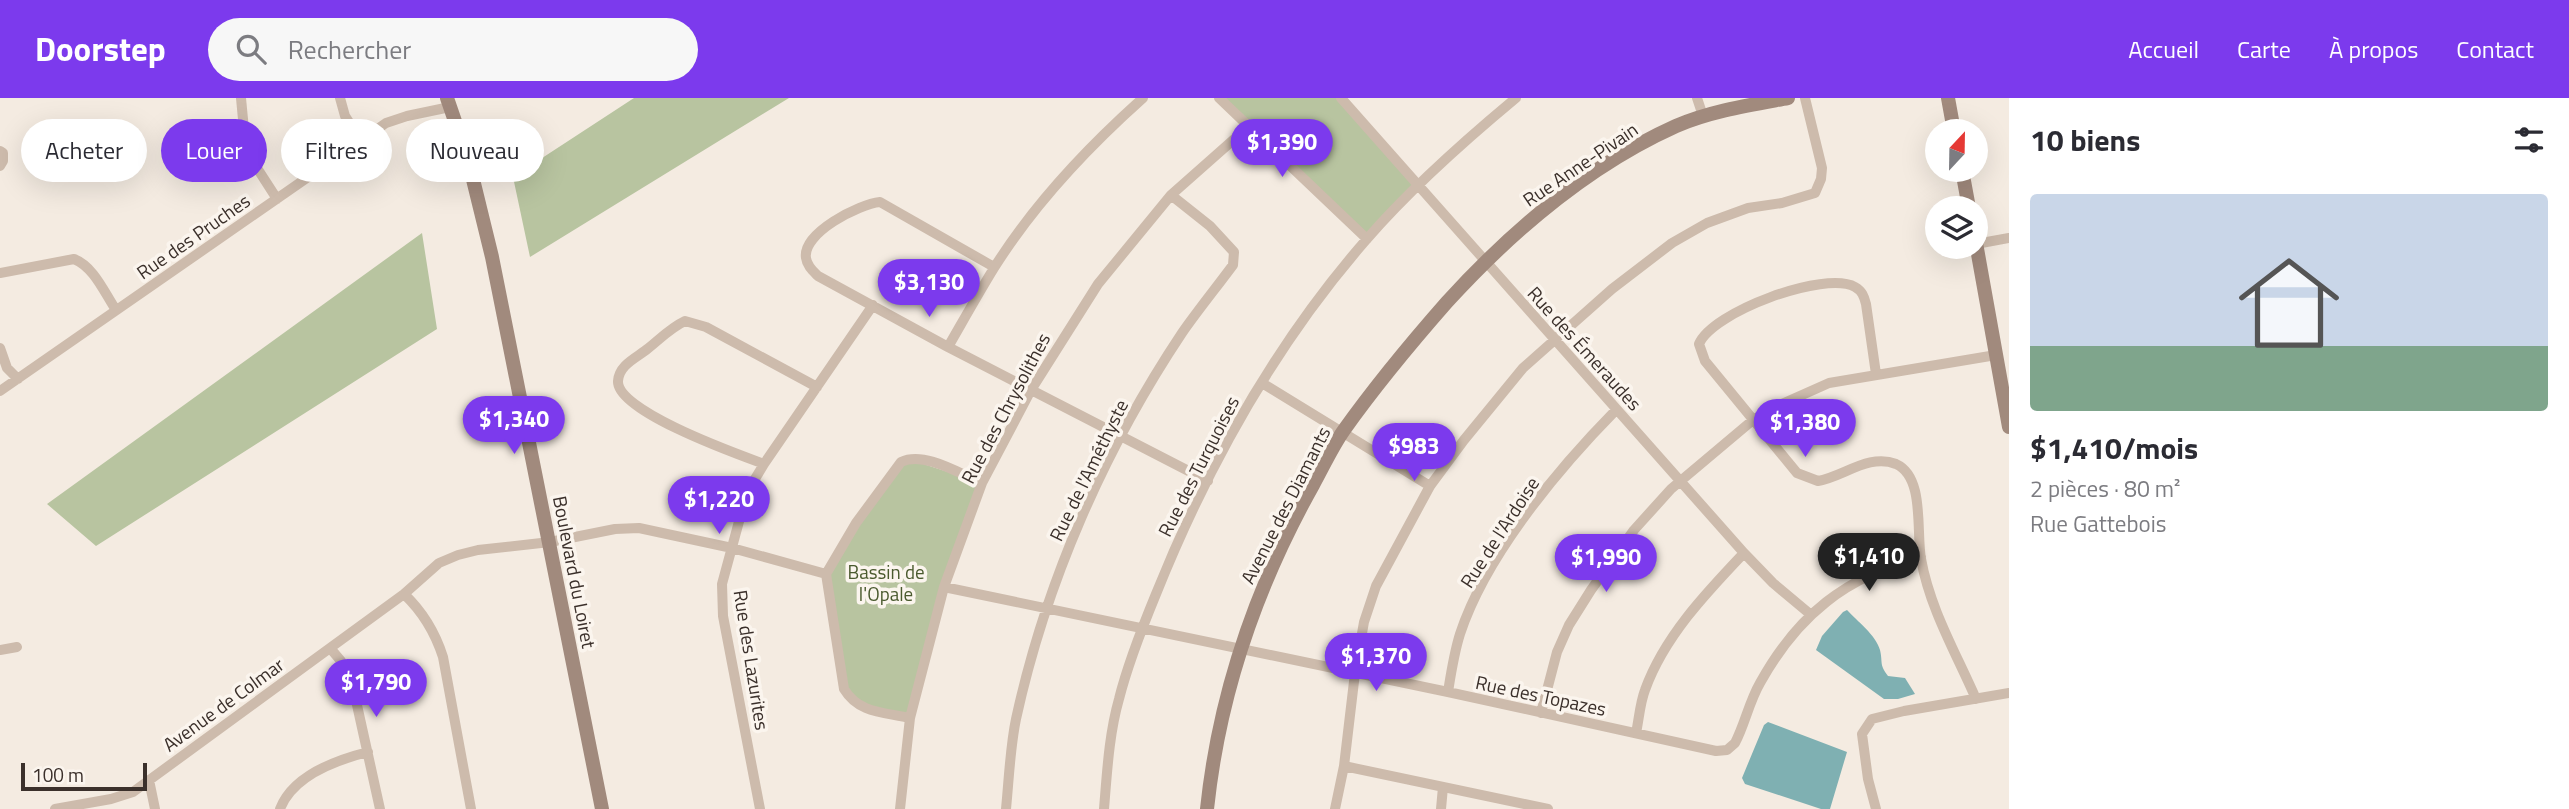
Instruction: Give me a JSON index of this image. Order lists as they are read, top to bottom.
{
  "streets": {
    "street": [
      "Rue Anne-Pivain",
      "Rue des Pruches",
      "Rue des Émeraudes",
      "Rue des Chrysolithes",
      "Rue des Turquoises",
      "Rue de l'Améthyste",
      "Avenue des Diamants",
      "Rue de l'Ardoise",
      "Boulevard du Loiret",
      "Rue des Lazurites",
      "Rue des Topazes",
      "Avenue de Colmar"
    ]
  },
  "crossings": [
    ["Rue Anne-Pivain", "Rue des Émeraudes"],
    ["Rue Anne-Pivain", "Avenue des Diamants"],
    ["Rue des Pruches", "Boulevard du Loiret"],
    ["Rue des Émeraudes", "Rue des Turquoises"],
    ["Rue des Émeraudes", "Avenue des Diamants"],
    ["Rue des Émeraudes", "Rue de l'Ardoise"],
    ["Rue des Émeraudes", "Rue des Topazes"],
    ["Rue des Chrysolithes", "Rue de l'Améthyste"],
    ["Rue des Chrysolithes", "Rue des Topazes"],
    ["Rue des Turquoises", "Rue des Topazes"],
    ["Rue de l'Améthyste", "Rue des Topazes"],
    ["Avenue des Diamants", "Rue des Topazes"],
    ["Rue de l'Ardoise", "Rue des Topazes"],
    ["Boulevard du Loiret", "Avenue de Colmar"],
    ["Rue des Lazurites", "Avenue de Colmar"]
  ],
  "parks": ["Bassin de l'Opale"],
  "scale_bar": "100 m",
  "north": "top",
  "page": {
    "header": "Doorstep",
    "search": "Rechercher",
    "nav": [
      "Accueil",
      "Carte",
      "À propos",
      "Contact"
    ],
    "heading": "10 biens",
    "price": [
      "$1,390",
      "$3,130",
      "$1,340",
      "$1,380",
      "$983",
      "$1,220",
      "$1,410",
      "$1,990",
      "$1,370",
      "$1,790"
    ],
    "chip": [
      "Acheter",
      "Louer",
      "Filtres",
      "Nouveau"
    ],
    "list": [
      {
        "name": "$1,410/mois",
        "note": "2 pièces · 80 m² · Rue Gattebois"
      }
    ],
    "scale": "100 m"
  }
}
